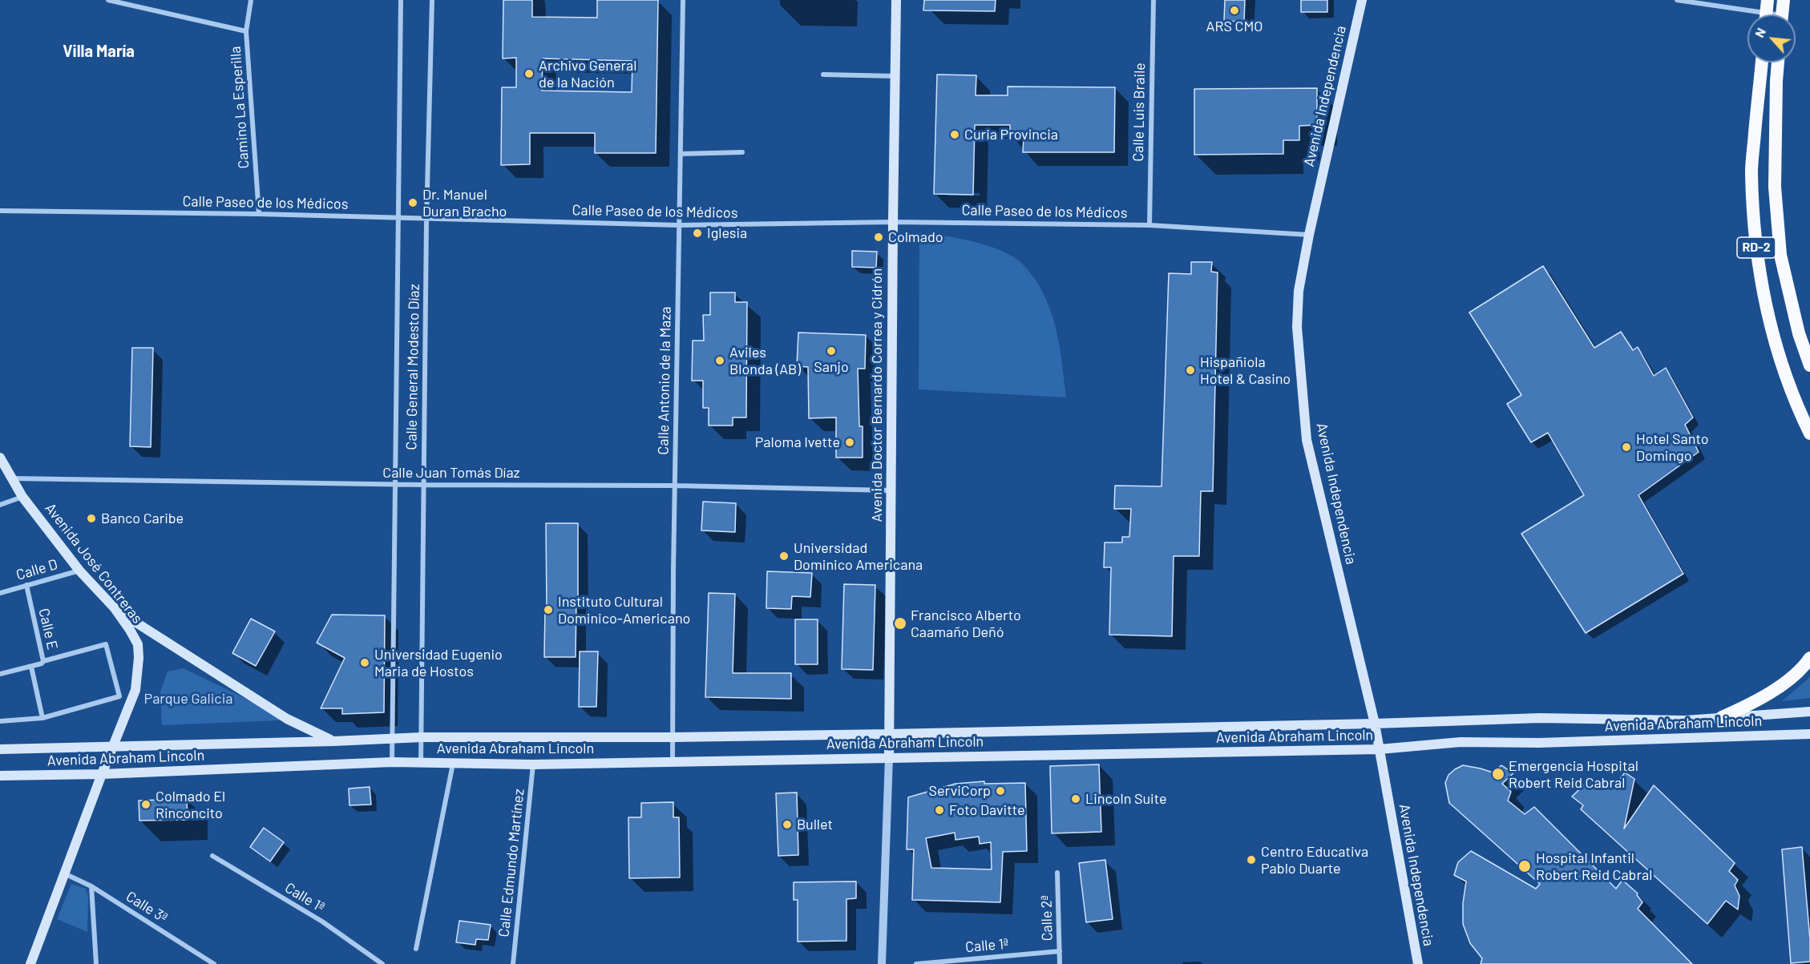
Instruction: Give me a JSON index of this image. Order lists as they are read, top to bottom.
{
  "streets": {
    "highway": ["RD-2"],
    "main road": [
      "Avenida Independencia",
      "Avenida Doctor Bernardo Correa y Cidrón",
      "Avenida José Contreras",
      "Avenida Abraham Lincoln"
    ],
    "street": [
      "Camino La Esperilla",
      "Calle Luis Braile",
      "Calle Paseo de los Médicos",
      "Calle General Modesto Díaz",
      "Calle Antonio de la Maza",
      "Calle Juan Tomás Díaz",
      "Calle D",
      "Calle E",
      "Calle Edmundo Martínez",
      "Calle 1ª",
      "Calle 3ª",
      "Calle 2ª"
    ]
  },
  "crossings": [
    ["Avenida Independencia", "Calle Paseo de los Médicos"],
    ["Avenida Independencia", "Avenida Abraham Lincoln"],
    ["Camino La Esperilla", "Calle Paseo de los Médicos"],
    ["Calle Luis Braile", "Calle Paseo de los Médicos"],
    ["Calle Paseo de los Médicos", "Calle General Modesto Díaz"],
    ["Calle Paseo de los Médicos", "Calle Antonio de la Maza"],
    ["Calle Paseo de los Médicos", "Avenida Doctor Bernardo Correa y Cidrón"],
    ["Calle General Modesto Díaz", "Calle Juan Tomás Díaz"],
    ["Calle General Modesto Díaz", "Avenida Abraham Lincoln"],
    ["Calle Antonio de la Maza", "Calle Juan Tomás Díaz"],
    ["Calle Antonio de la Maza", "Avenida Abraham Lincoln"],
    ["Avenida Doctor Bernardo Correa y Cidrón", "Calle Juan Tomás Díaz"],
    ["Avenida Doctor Bernardo Correa y Cidrón", "Avenida Abraham Lincoln"],
    ["Calle Juan Tomás Díaz", "Avenida José Contreras"],
    ["Avenida José Contreras", "Calle D"],
    ["Avenida José Contreras", "Avenida Abraham Lincoln"],
    ["Avenida José Contreras", "Calle 3ª"],
    ["Calle D", "Calle E"],
    ["Avenida Abraham Lincoln", "Calle Edmundo Martínez"],
    ["Calle 1ª", "Calle 2ª"]
  ],
  "districts": ["Villa María"],
  "parks": ["Parque Galicia"],
  "places": [
    "ARS CMO",
    "Archivo General de la Nación",
    "Curia Provincia",
    "Dr. Manuel Duran Bracho",
    "Iglesia",
    "Colmado",
    "Sanjo",
    "Aviles Blonda (AB)",
    "Hispañiola Hotel & Casino",
    "Paloma Ivette",
    "Hotel Santo Domingo",
    "Banco Caribe",
    "Universidad Dominico Americana",
    "Instituto Cultural Dominico-Americano",
    "Francisco Alberto Caamaño Deñó",
    "Universidad Eugenio Maria de Hostos",
    "Emergencia Hospital Robert Reid Cabral",
    "ServiCorp",
    "Lincoln Suite",
    "Colmado El Rinconcito",
    "Foto Davitte",
    "Bullet",
    "Centro Educativa Pablo Duarte",
    "Hospital Infantil Robert Reid Cabral"
  ],
  "north": "top left"
}
